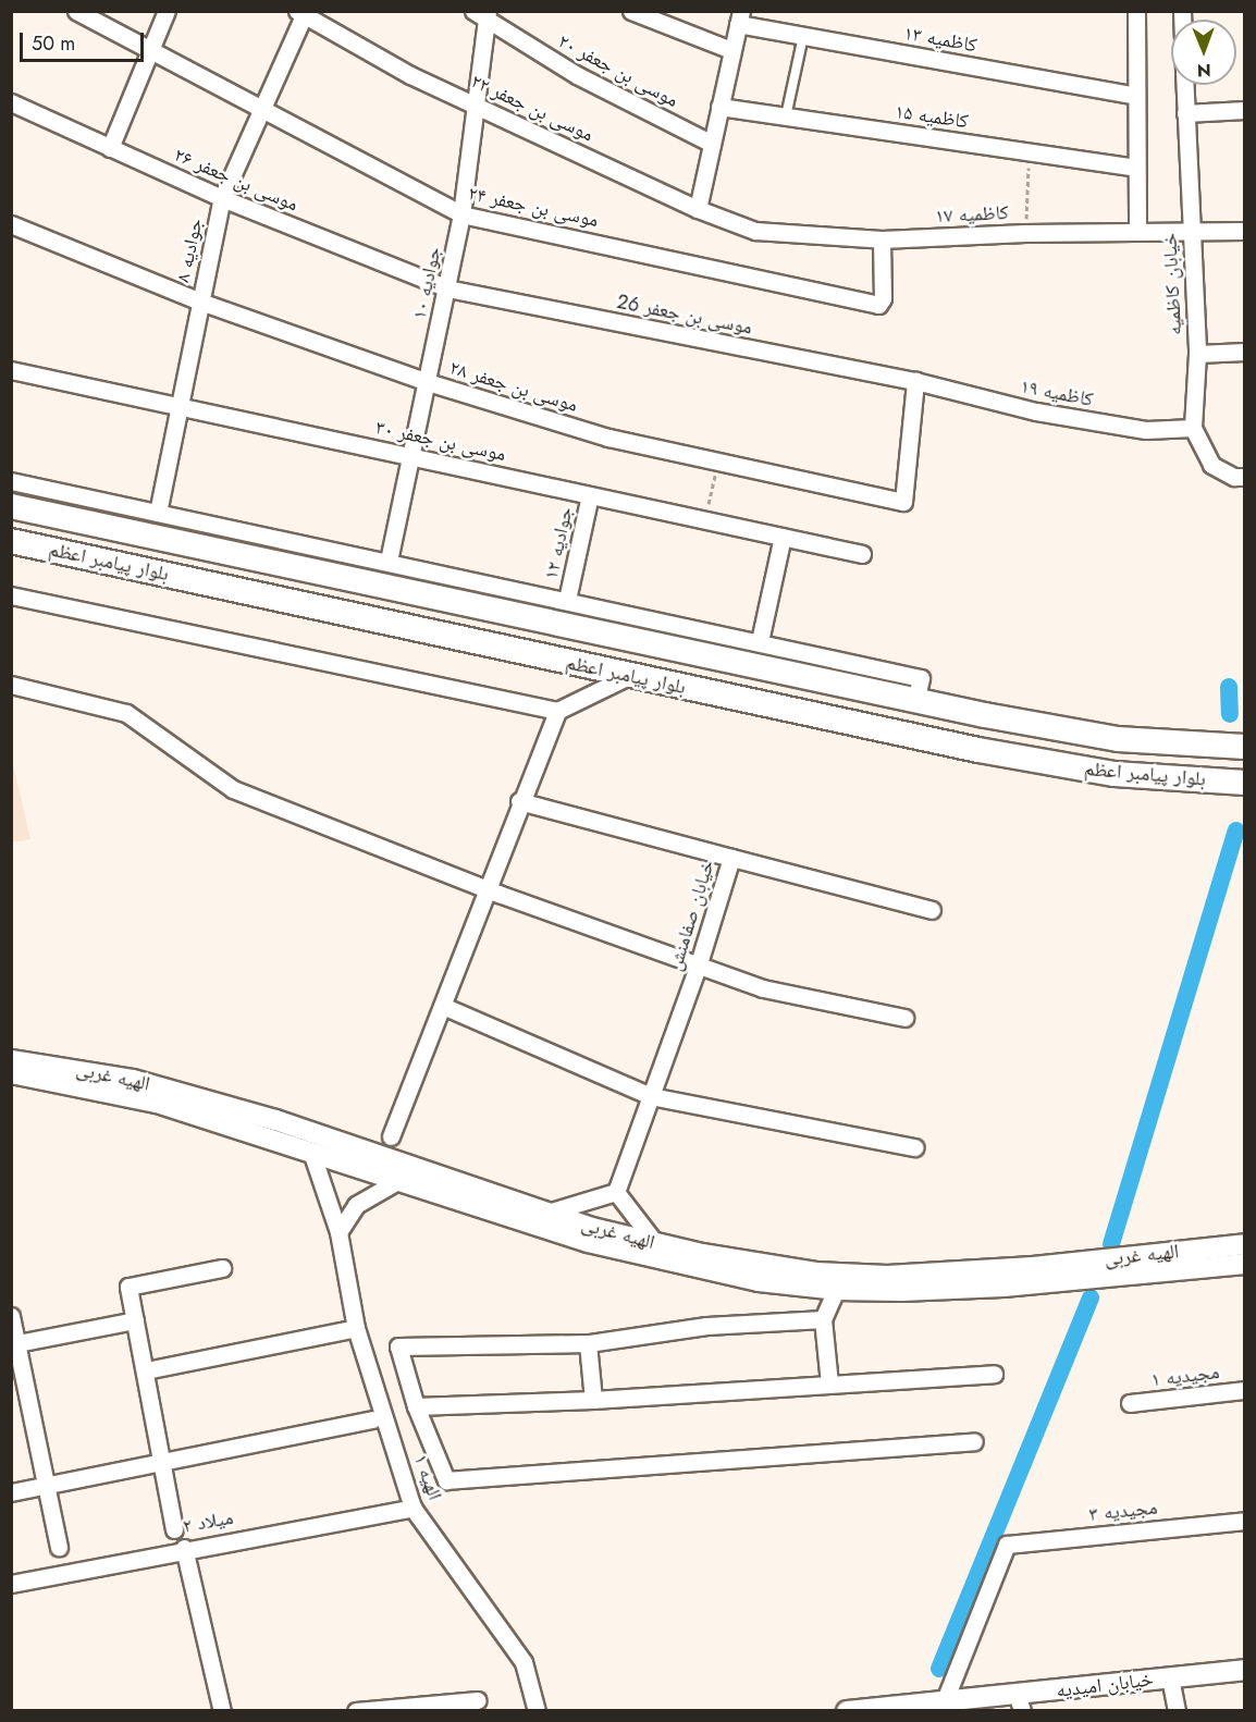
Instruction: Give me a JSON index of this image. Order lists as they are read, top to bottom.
{
  "streets": {
    "main road": ["بلوار پیامبر اعظم"],
    "street": [
      "کاظمیه ۱۳",
      "موسی بن جعفر ۲۰",
      "موسی بن جعفر ۲۲",
      "کاظمیه ۱۵",
      "موسی بن جعفر ۲۶",
      "موسی بن جعفر ۲۴",
      "کاظمیه ۱۷",
      "جوادیه ۸",
      "جوادیه ۱۰",
      "خیابان کاظمیه",
      "موسی بن جعفر 26",
      "موسی بن جعفر ۲۸",
      "کاظمیه ۱۹",
      "موسی بن جعفر ۳۰",
      "جوادیه ۱۲",
      "خیابان صفامنش",
      "الهیه غربی",
      "مجیدیه ۱",
      "الهیه ۱",
      "مجیدیه ۳",
      "میلاد ۲",
      "خیابان امیدیه"
    ]
  },
  "crossings": [
    ["موسی بن جعفر ۲۰", "جوادیه ۱۰"],
    ["موسی بن جعفر ۲۲", "کاظمیه ۱۷"],
    ["موسی بن جعفر ۲۲", "جوادیه ۸"],
    ["موسی بن جعفر ۲۲", "جوادیه ۱۰"],
    ["موسی بن جعفر ۲۶", "جوادیه ۸"],
    ["موسی بن جعفر ۲۶", "جوادیه ۱۰"],
    ["موسی بن جعفر ۲۶", "موسی بن جعفر 26"],
    ["موسی بن جعفر ۲۴", "کاظمیه ۱۷"],
    ["موسی بن جعفر ۲۴", "جوادیه ۸"],
    ["موسی بن جعفر ۲۴", "جوادیه ۱۰"],
    ["کاظمیه ۱۷", "خیابان کاظمیه"],
    ["جوادیه ۸", "موسی بن جعفر ۲۸"],
    ["جوادیه ۸", "موسی بن جعفر ۳۰"],
    ["جوادیه ۱۰", "موسی بن جعفر 26"],
    ["جوادیه ۱۰", "موسی بن جعفر ۲۸"],
    ["جوادیه ۱۰", "موسی بن جعفر ۳۰"],
    ["خیابان کاظمیه", "کاظمیه ۱۹"],
    ["موسی بن جعفر 26", "موسی بن جعفر ۲۸"],
    ["موسی بن جعفر 26", "کاظمیه ۱۹"],
    ["موسی بن جعفر ۲۸", "کاظمیه ۱۹"],
    ["موسی بن جعفر ۳۰", "جوادیه ۱۲"],
    ["الهیه غربی", "الهیه ۱"],
    ["الهیه ۱", "میلاد ۲"],
    ["مجیدیه ۳", "خیابان امیدیه"]
  ],
  "scale_bar": "50 m",
  "north": "bottom"
}
